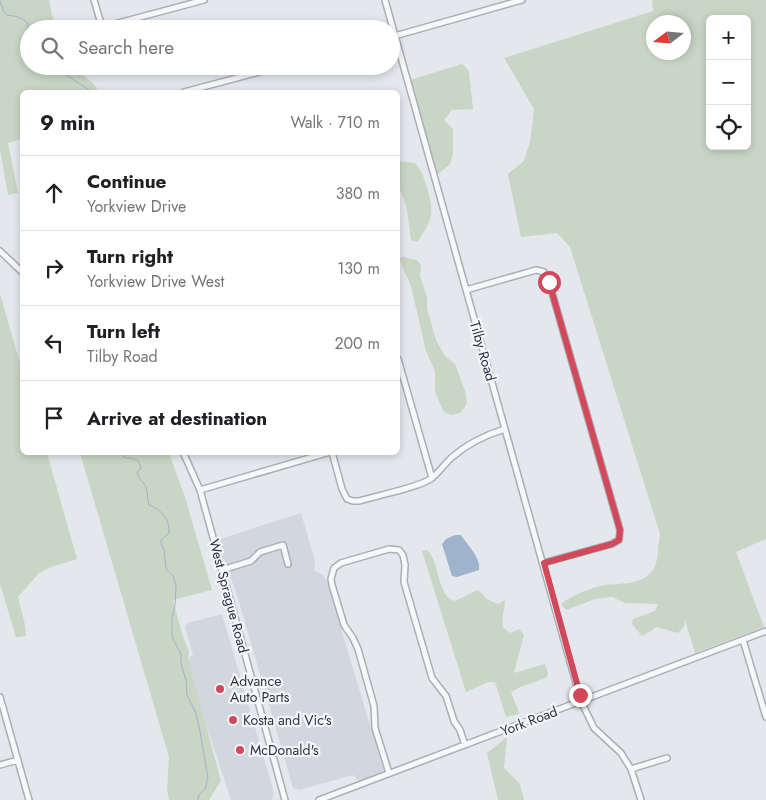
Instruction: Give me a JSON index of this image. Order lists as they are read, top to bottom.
{
  "streets": {
    "street": ["Tilby Road", "West Sprague Road", "York Road"]
  },
  "crossings": [
    ["Tilby Road", "York Road"]
  ],
  "places": ["Advance Auto Parts", "Kosta and Vic's", "McDonald's"],
  "north": "left",
  "page": {
    "map_buttons": ["+", "−"],
    "search": "Search here",
    "heading": ["9 min", "Walk · 710 m"],
    "list": [
      ["Continue", "Yorkview Drive", "380 m"],
      ["Turn right", "Yorkview Drive West", "130 m"],
      ["Turn left", "Tilby Road", "200 m"],
      "Arrive at destination"
    ]
  }
}
